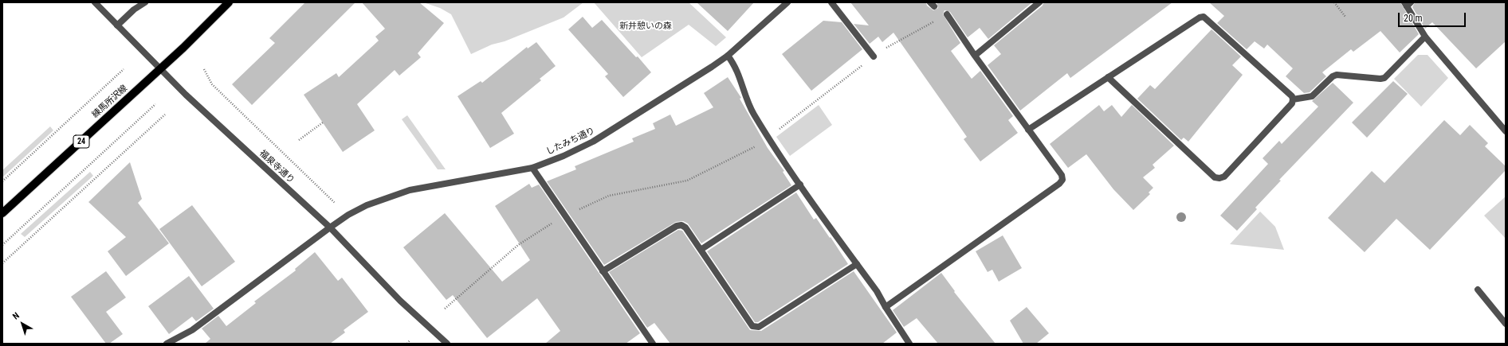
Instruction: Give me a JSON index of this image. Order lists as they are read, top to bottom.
{
  "streets": {
    "main road": ["練馬所沢線", "24"],
    "street": ["したみち通り", "福泉寺通り"]
  },
  "crossings": [
    ["練馬所沢線", "福泉寺通り"],
    ["したみち通り", "福泉寺通り"]
  ],
  "parks": ["新井憩いの森"],
  "scale_bar": "20 m",
  "north": "top left"
}
